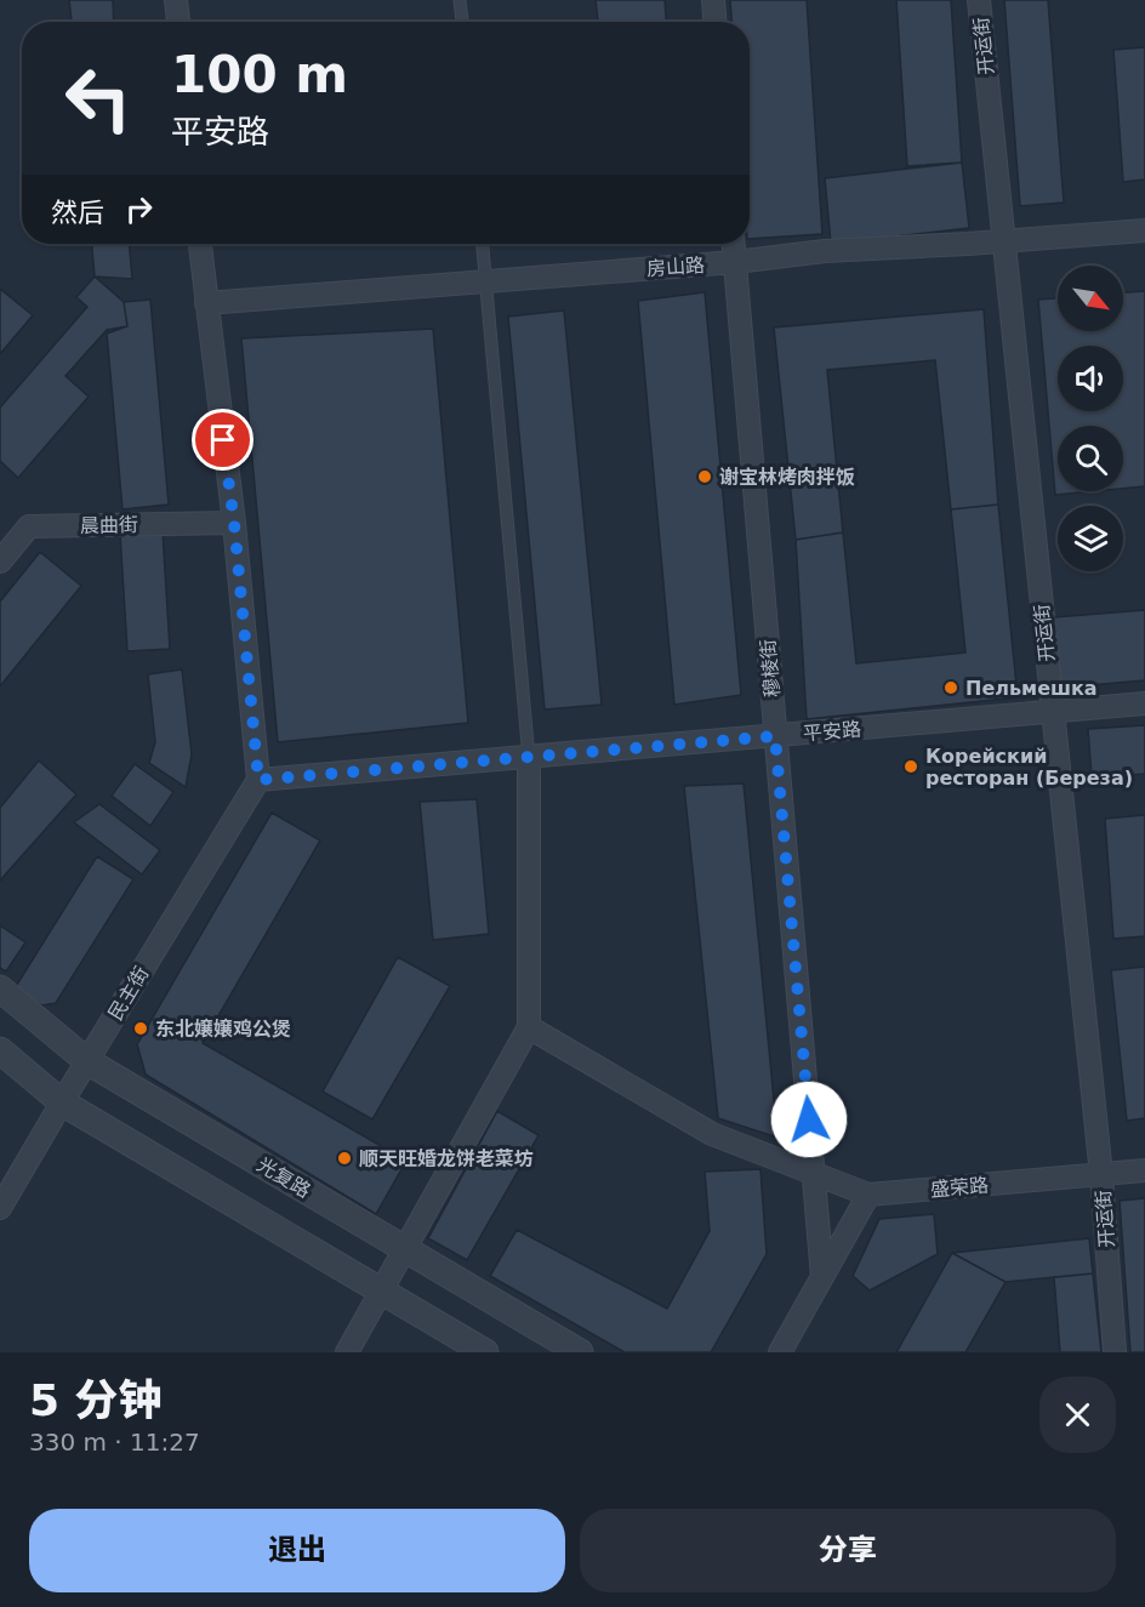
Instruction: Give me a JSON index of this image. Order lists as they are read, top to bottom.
{
  "streets": {
    "street": [
      "开运街",
      "房山路",
      "晨曲街",
      "穆棱街",
      "平安路",
      "民主街",
      "光复路",
      "盛荣路"
    ]
  },
  "crossings": [
    ["开运街", "房山路"],
    ["开运街", "平安路"],
    ["开运街", "盛荣路"],
    ["房山路", "穆棱街"],
    ["穆棱街", "平安路"],
    ["平安路", "民主街"],
    ["民主街", "光复路"]
  ],
  "places": [
    "谢宝林烤肉拌饭",
    "Пельмешка",
    "Корейский ресторан (Береза)",
    "东北嬢嬢鸡公煲",
    "顺天旺婚龙饼老菜坊"
  ],
  "north": "bottom right",
  "page": {
    "turn": ["100 m", "平安路"],
    "then": "然后",
    "heading": ["5 分钟", "330 m · 11:27"],
    "buttons": ["退出", "分享"]
  }
}
